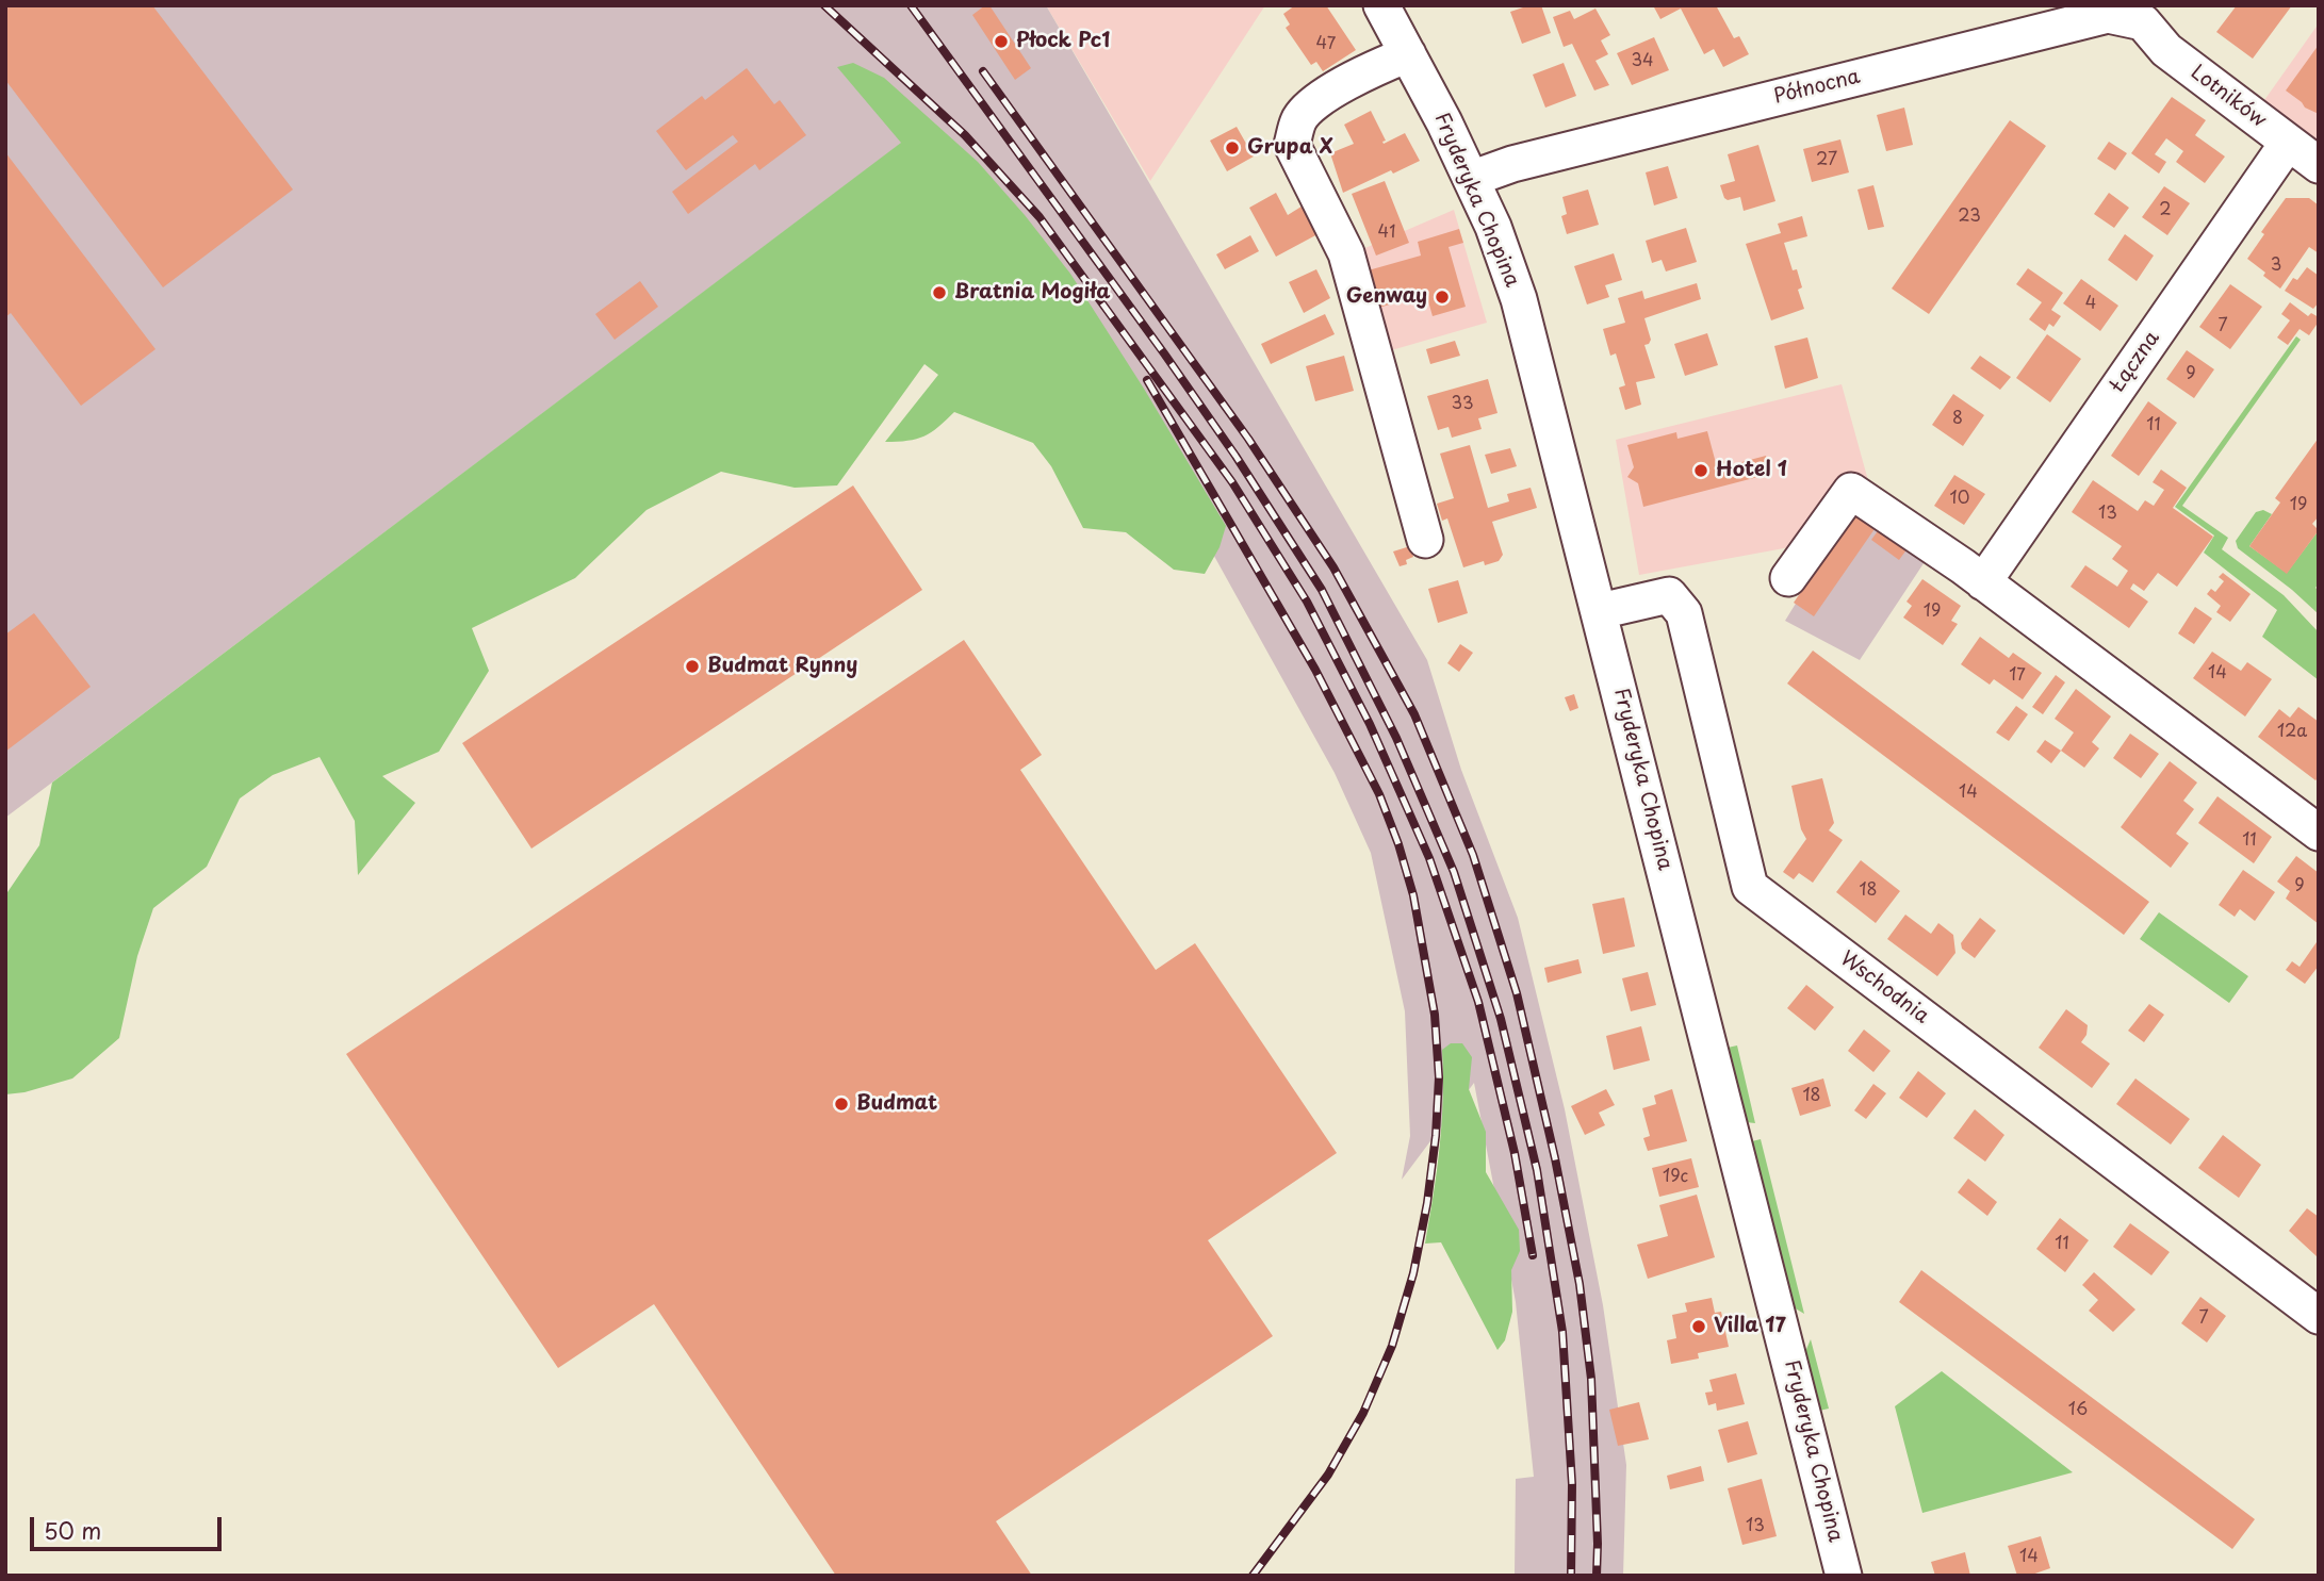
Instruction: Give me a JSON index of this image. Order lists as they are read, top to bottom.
{
  "streets": {
    "street": [
      "Północna",
      "Lotników",
      "Fryderyka Chopina",
      "Łączna",
      "Wschodnia"
    ]
  },
  "crossings": [
    ["Północna", "Lotników"],
    ["Północna", "Fryderyka Chopina"],
    ["Lotników", "Łączna"],
    ["Fryderyka Chopina", "Wschodnia"]
  ],
  "places": [
    "Płock Pc1",
    "Grupa X",
    "Bratnia Mogiła",
    "Genway",
    "Hotel 1",
    "Budmat Rynny",
    "Budmat",
    "Villa 17"
  ],
  "house_numbers": [
    "47",
    "34",
    "27",
    "2",
    "23",
    "41",
    "3",
    "4",
    "7",
    "9",
    "33",
    "8",
    "11",
    "10",
    "19",
    "13",
    "19",
    "14",
    "17",
    "12a",
    "14",
    "11",
    "9",
    "18",
    "18",
    "19c",
    "11",
    "7",
    "16",
    "13",
    "14"
  ],
  "scale_bar": "50 m"
}
